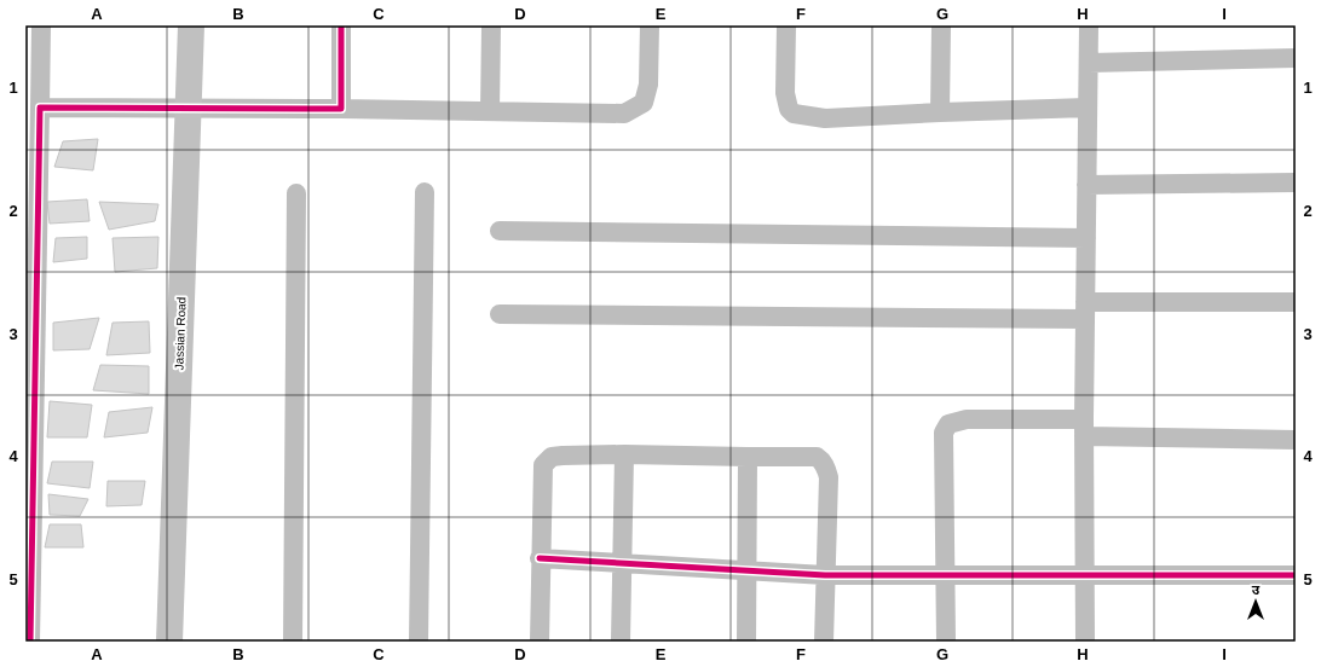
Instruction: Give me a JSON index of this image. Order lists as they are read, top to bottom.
{
  "streets": {
    "street": ["Jassian Road"]
  },
  "north": "top",
  "grid": {
    "columns": [
      "A",
      "B",
      "C",
      "D",
      "E",
      "F",
      "G",
      "H",
      "I"
    ],
    "rows": [
      "1",
      "2",
      "3",
      "4",
      "5"
    ]
  }
}
